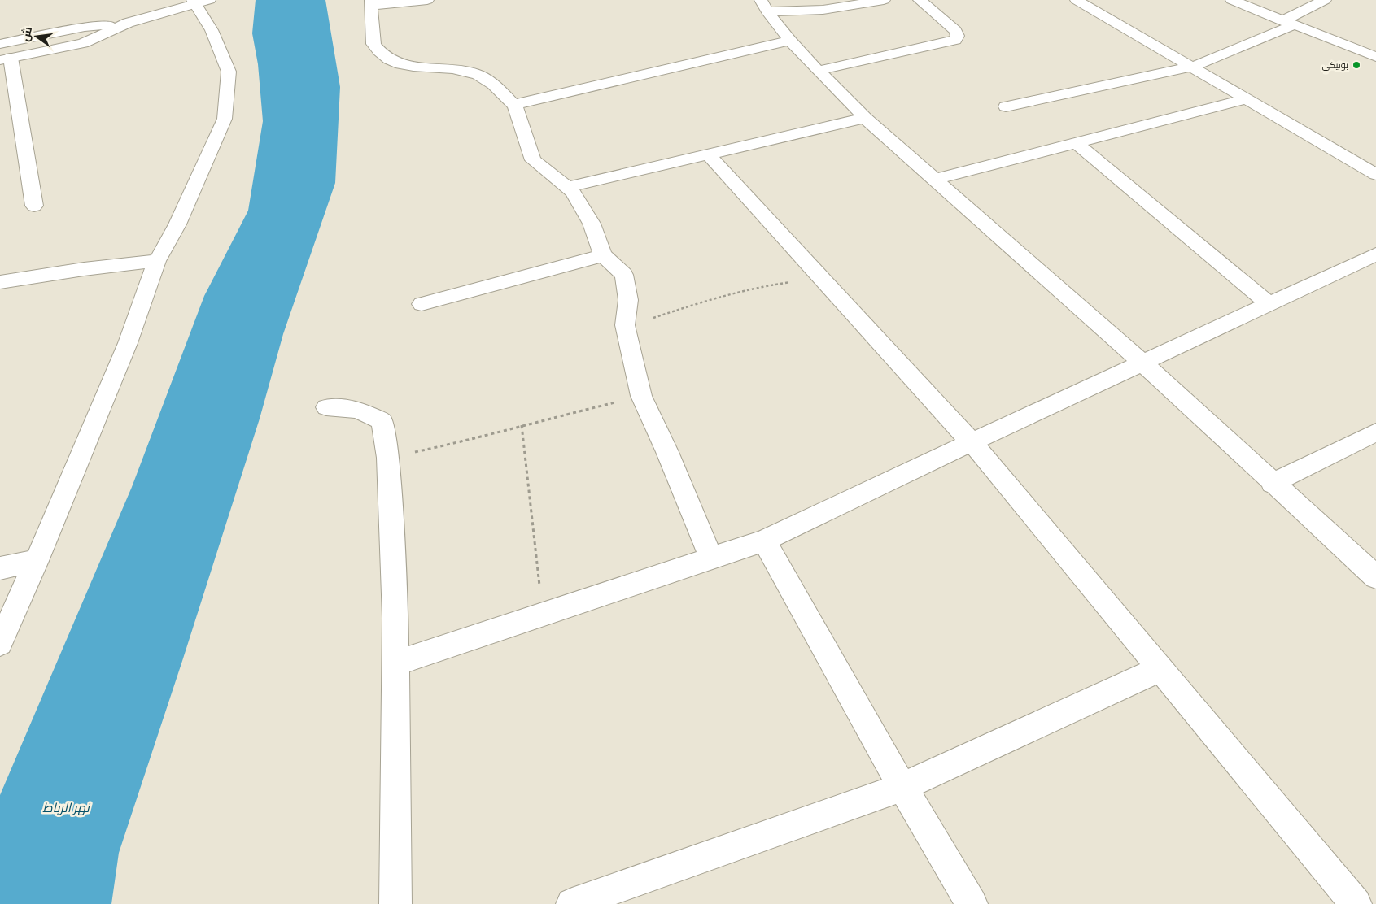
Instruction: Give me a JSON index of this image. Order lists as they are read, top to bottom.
{
  "water": ["نهر الرباط"],
  "places": ["بوتيكي"],
  "north": "left"
}
